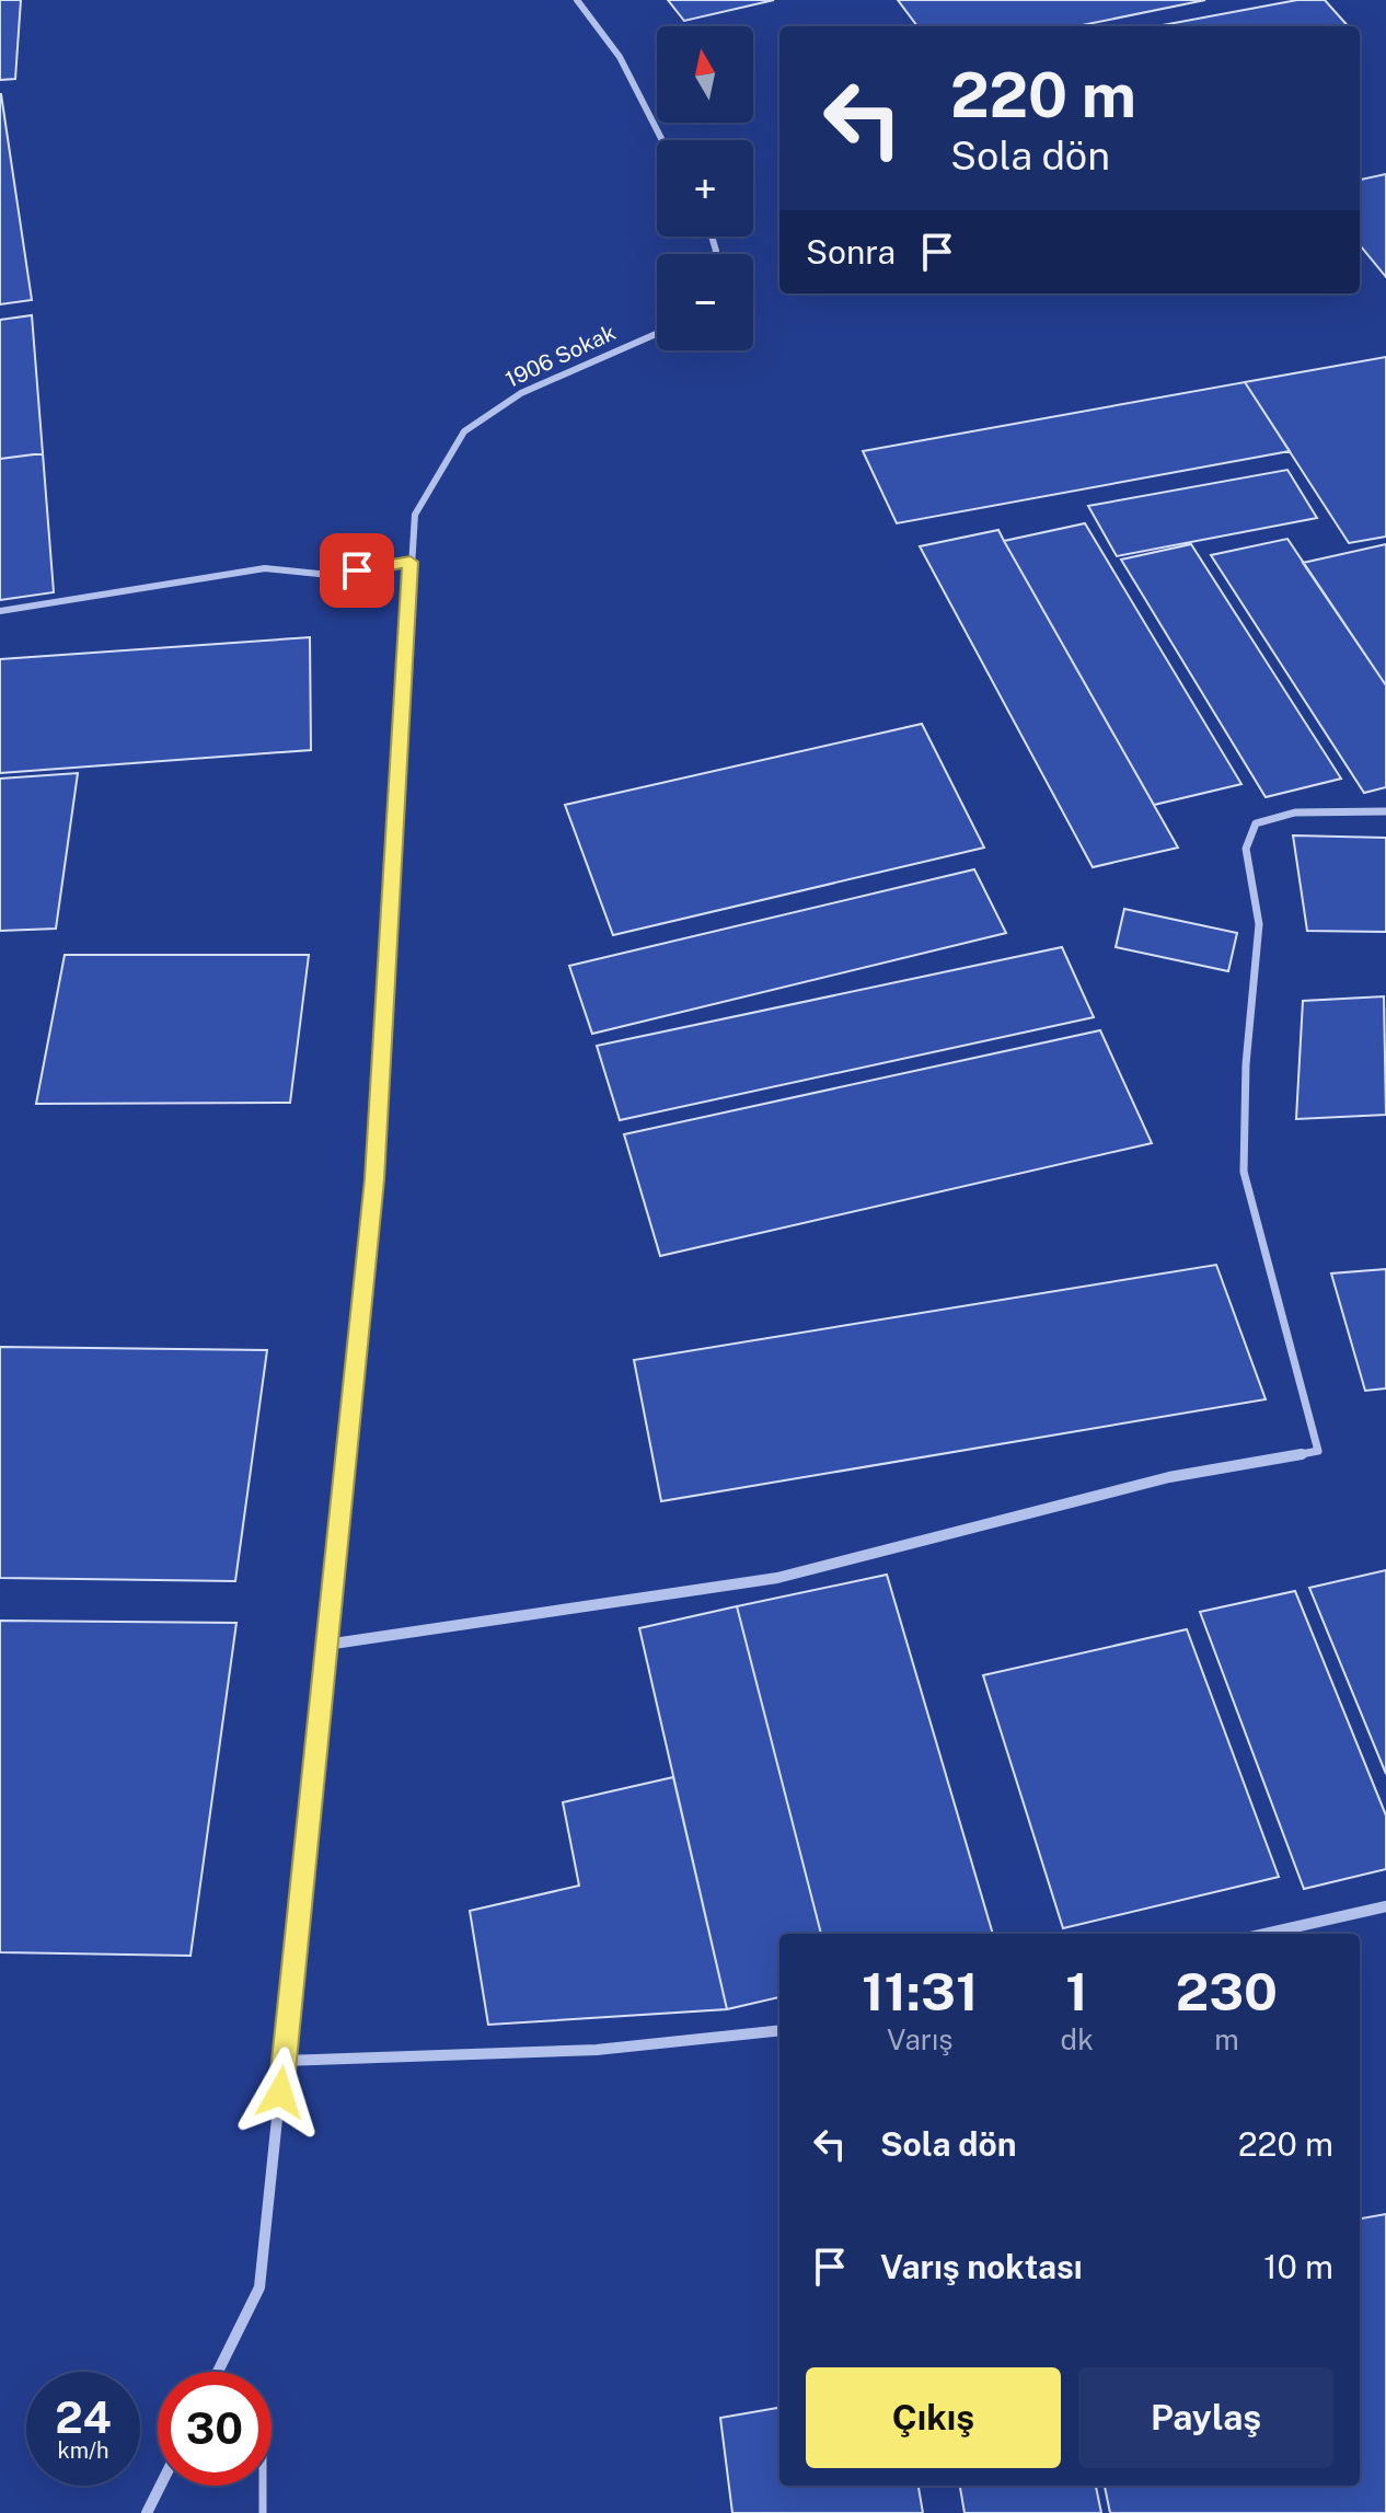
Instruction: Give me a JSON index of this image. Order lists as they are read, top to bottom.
{
  "streets": {
    "street": ["1906 Sokak"]
  },
  "north": "top",
  "page": {
    "map_buttons": ["+", "−"],
    "turn": ["220 m", "Sola dön"],
    "then": "Sonra",
    "eta": [
      "11:31",
      "Varış",
      "1",
      "dk",
      "230",
      "m"
    ],
    "list": [
      {
        "name": "Sola dön",
        "value": "220 m"
      },
      {
        "name": "Varış noktası",
        "value": "10 m"
      }
    ],
    "buttons": ["Çıkış", "Paylaş"],
    "speed": "24 km/h",
    "limit": "30"
  }
}
